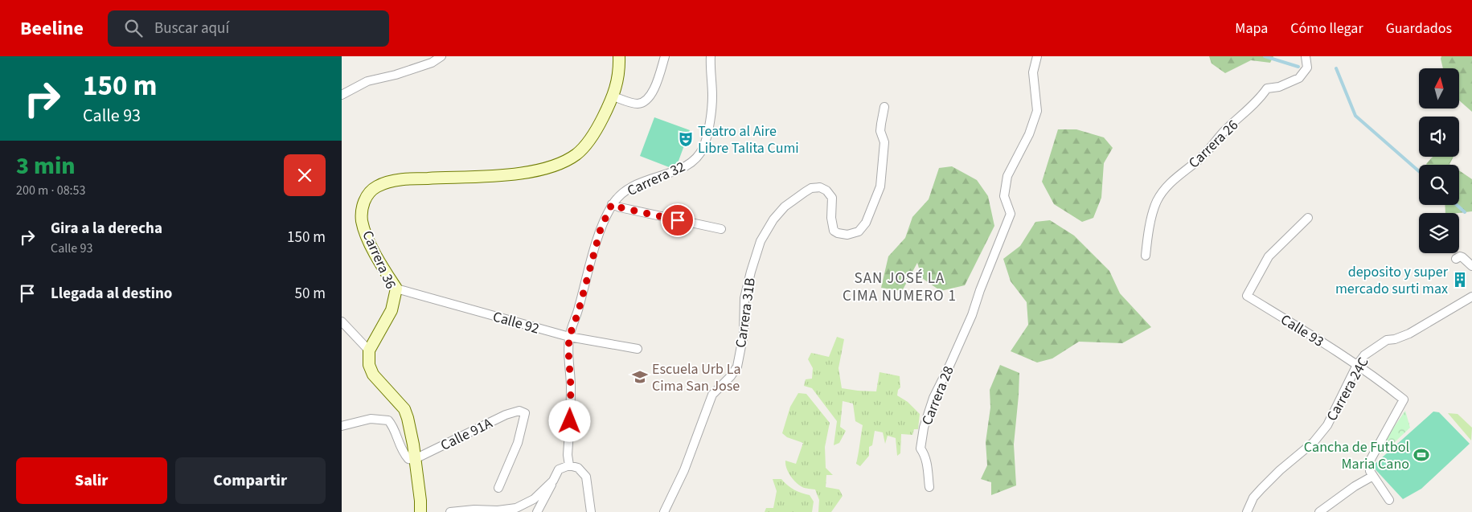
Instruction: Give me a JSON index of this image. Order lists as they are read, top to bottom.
{
  "streets": {
    "main road": ["Carrera 36"],
    "street": [
      "Carrera 26",
      "Carrera 32",
      "Carrera 31B",
      "Calle 92",
      "Calle 93",
      "Carrera 24C",
      "Carrera 28",
      "Calle 91A"
    ]
  },
  "crossings": [
    ["Carrera 32", "Calle 92"],
    ["Carrera 36", "Calle 92"],
    ["Calle 93", "Carrera 24C"]
  ],
  "districts": ["SAN JOSÉ LA CIMA NUMERO 1"],
  "places": {
    "theatre": ["Teatro al Aire Libre Talita Cumi"],
    "building": ["deposito y super mercado surti max"],
    "school or university": ["Escuela Urb La Cima San Jose"],
    "sports": ["Cancha de Futbol Maria Cano"]
  },
  "north": "top",
  "page": {
    "header": "Beeline",
    "search": "Buscar aquí",
    "nav": ["Mapa", "Cómo llegar", "Guardados"],
    "turn": ["150 m", "Calle 93"],
    "heading": ["3 min", "200 m · 08:53"],
    "list": [
      {
        "name": "Gira a la derecha",
        "note": "Calle 93",
        "value": "150 m"
      },
      {
        "name": "Llegada al destino",
        "value": "50 m"
      }
    ],
    "buttons": ["Salir", "Compartir"]
  }
}
